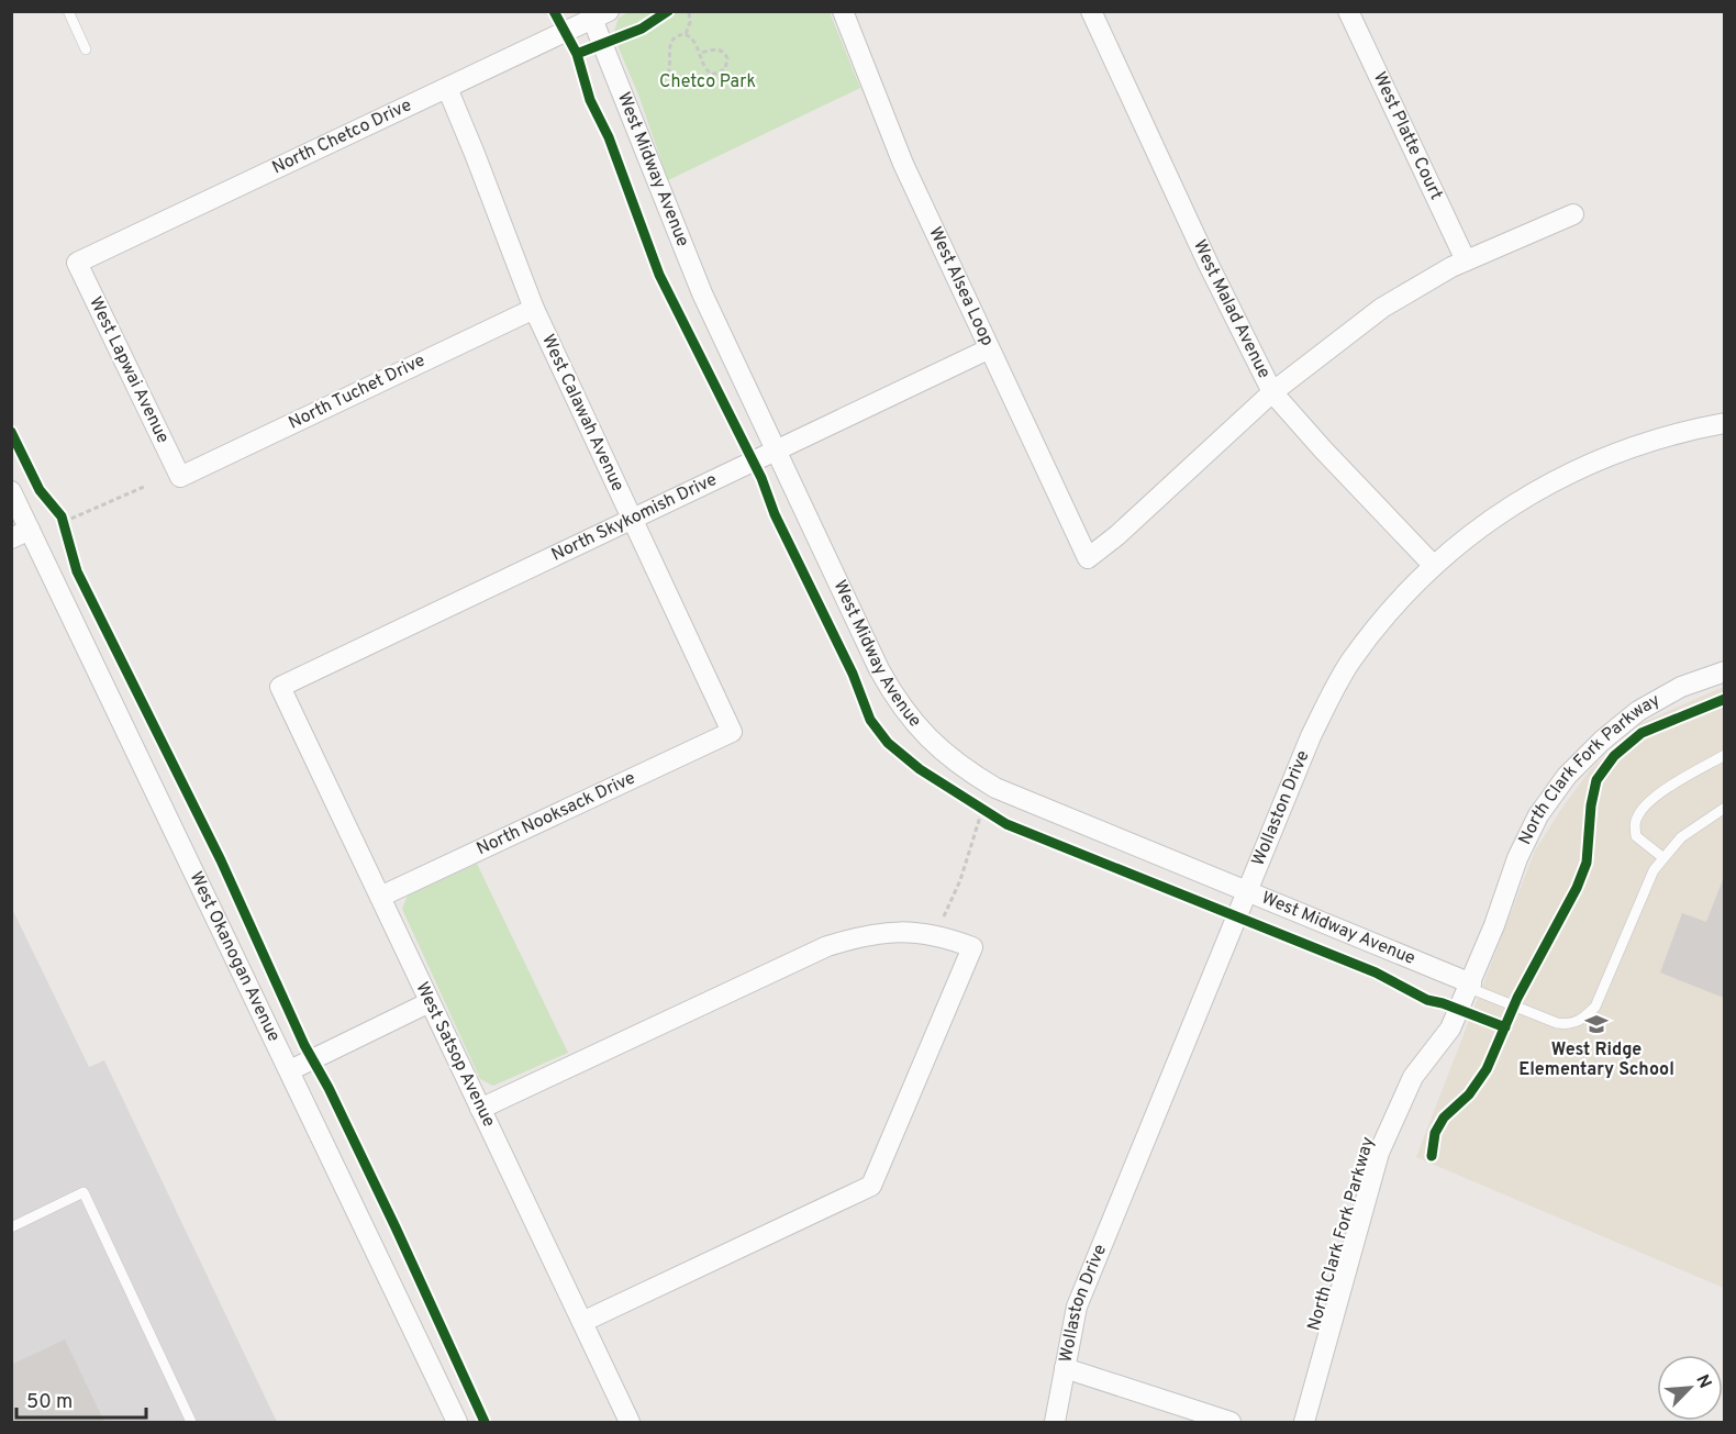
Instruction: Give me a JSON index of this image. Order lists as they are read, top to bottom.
{
  "streets": {
    "street": [
      "West Platte Court",
      "North Chetco Drive",
      "West Midway Avenue",
      "West Alsea Loop",
      "West Malad Avenue",
      "West Lapwai Avenue",
      "North Tuchet Drive",
      "West Calawah Avenue",
      "North Skykomish Drive",
      "North Clark Fork Parkway",
      "Wollaston Drive",
      "North Nooksack Drive",
      "West Okanogan Avenue",
      "West Satsop Avenue"
    ]
  },
  "crossings": [
    ["North Chetco Drive", "West Midway Avenue"],
    ["North Chetco Drive", "West Lapwai Avenue"],
    ["North Chetco Drive", "West Calawah Avenue"],
    ["West Midway Avenue", "North Skykomish Drive"],
    ["West Midway Avenue", "North Clark Fork Parkway"],
    ["West Midway Avenue", "Wollaston Drive"],
    ["West Alsea Loop", "West Malad Avenue"],
    ["West Alsea Loop", "North Skykomish Drive"],
    ["West Malad Avenue", "Wollaston Drive"],
    ["West Lapwai Avenue", "North Tuchet Drive"],
    ["North Tuchet Drive", "West Calawah Avenue"],
    ["West Calawah Avenue", "North Skykomish Drive"],
    ["West Calawah Avenue", "North Nooksack Drive"],
    ["North Skykomish Drive", "West Satsop Avenue"],
    ["North Nooksack Drive", "West Satsop Avenue"]
  ],
  "parks": ["Chetco Park"],
  "places": {
    "school or university": ["West Ridge Elementary School"]
  },
  "scale_bar": "50 m",
  "north": "top right"
}
